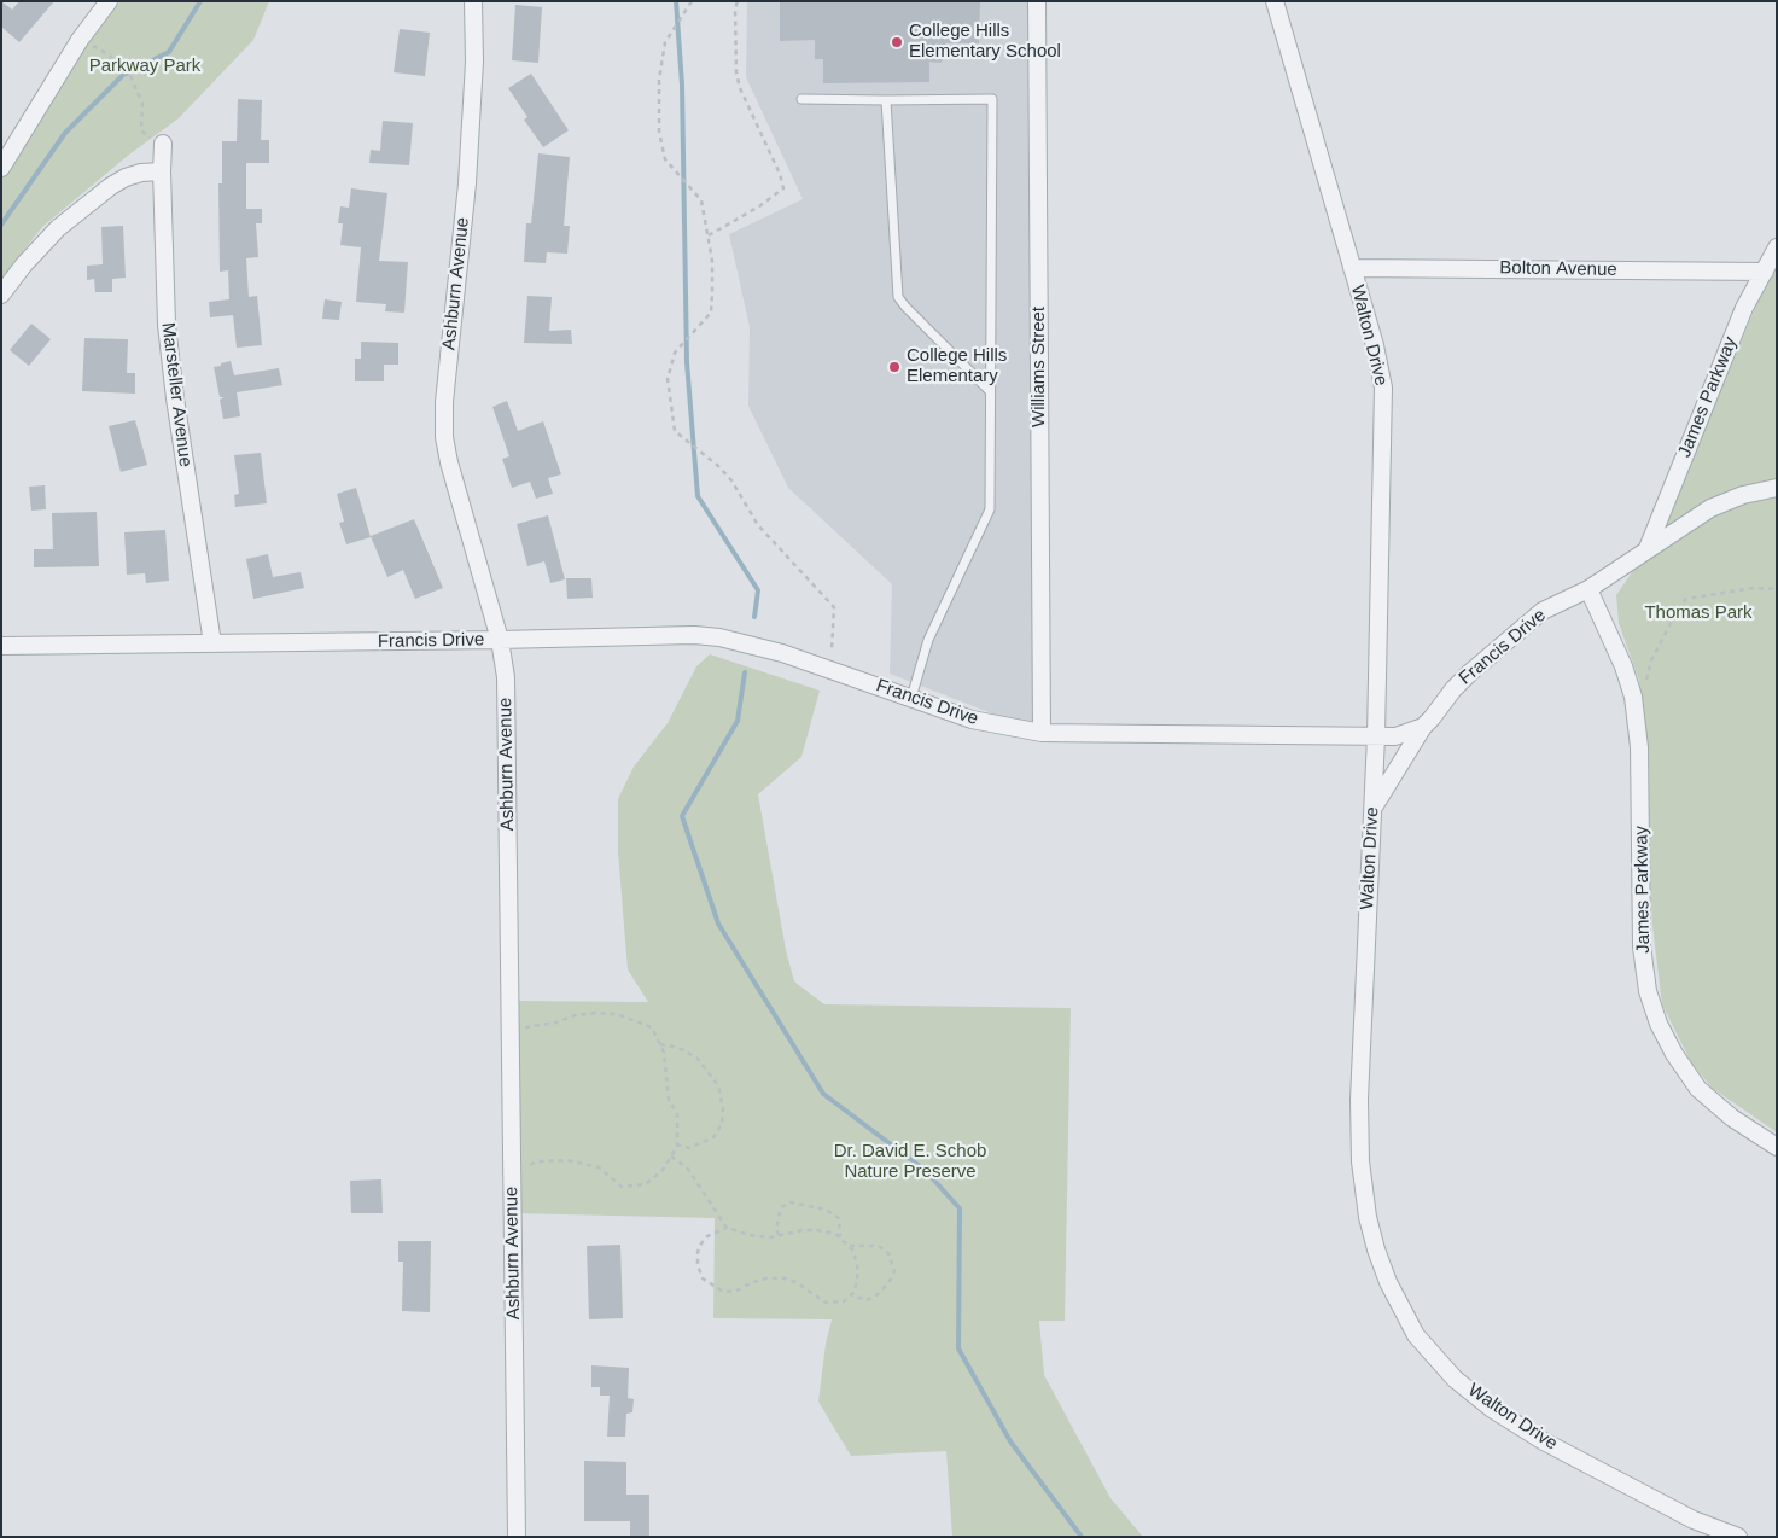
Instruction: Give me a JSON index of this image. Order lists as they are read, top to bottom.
{
  "streets": {
    "street": [
      "Bolton Avenue",
      "Ashburn Avenue",
      "Walton Drive",
      "Williams Street",
      "Marsteller Avenue",
      "James Parkway",
      "Francis Drive"
    ]
  },
  "crossings": [
    ["Bolton Avenue", "Walton Drive"],
    ["Bolton Avenue", "James Parkway"],
    ["Ashburn Avenue", "Francis Drive"],
    ["Walton Drive", "Francis Drive"],
    ["Williams Street", "Francis Drive"],
    ["Marsteller Avenue", "Francis Drive"],
    ["James Parkway", "Francis Drive"]
  ],
  "parks": ["Parkway Park", "Thomas Park", "Dr. David E. Schob Nature Preserve"],
  "places": ["College Hills Elementary School", "College Hills Elementary"]
}
